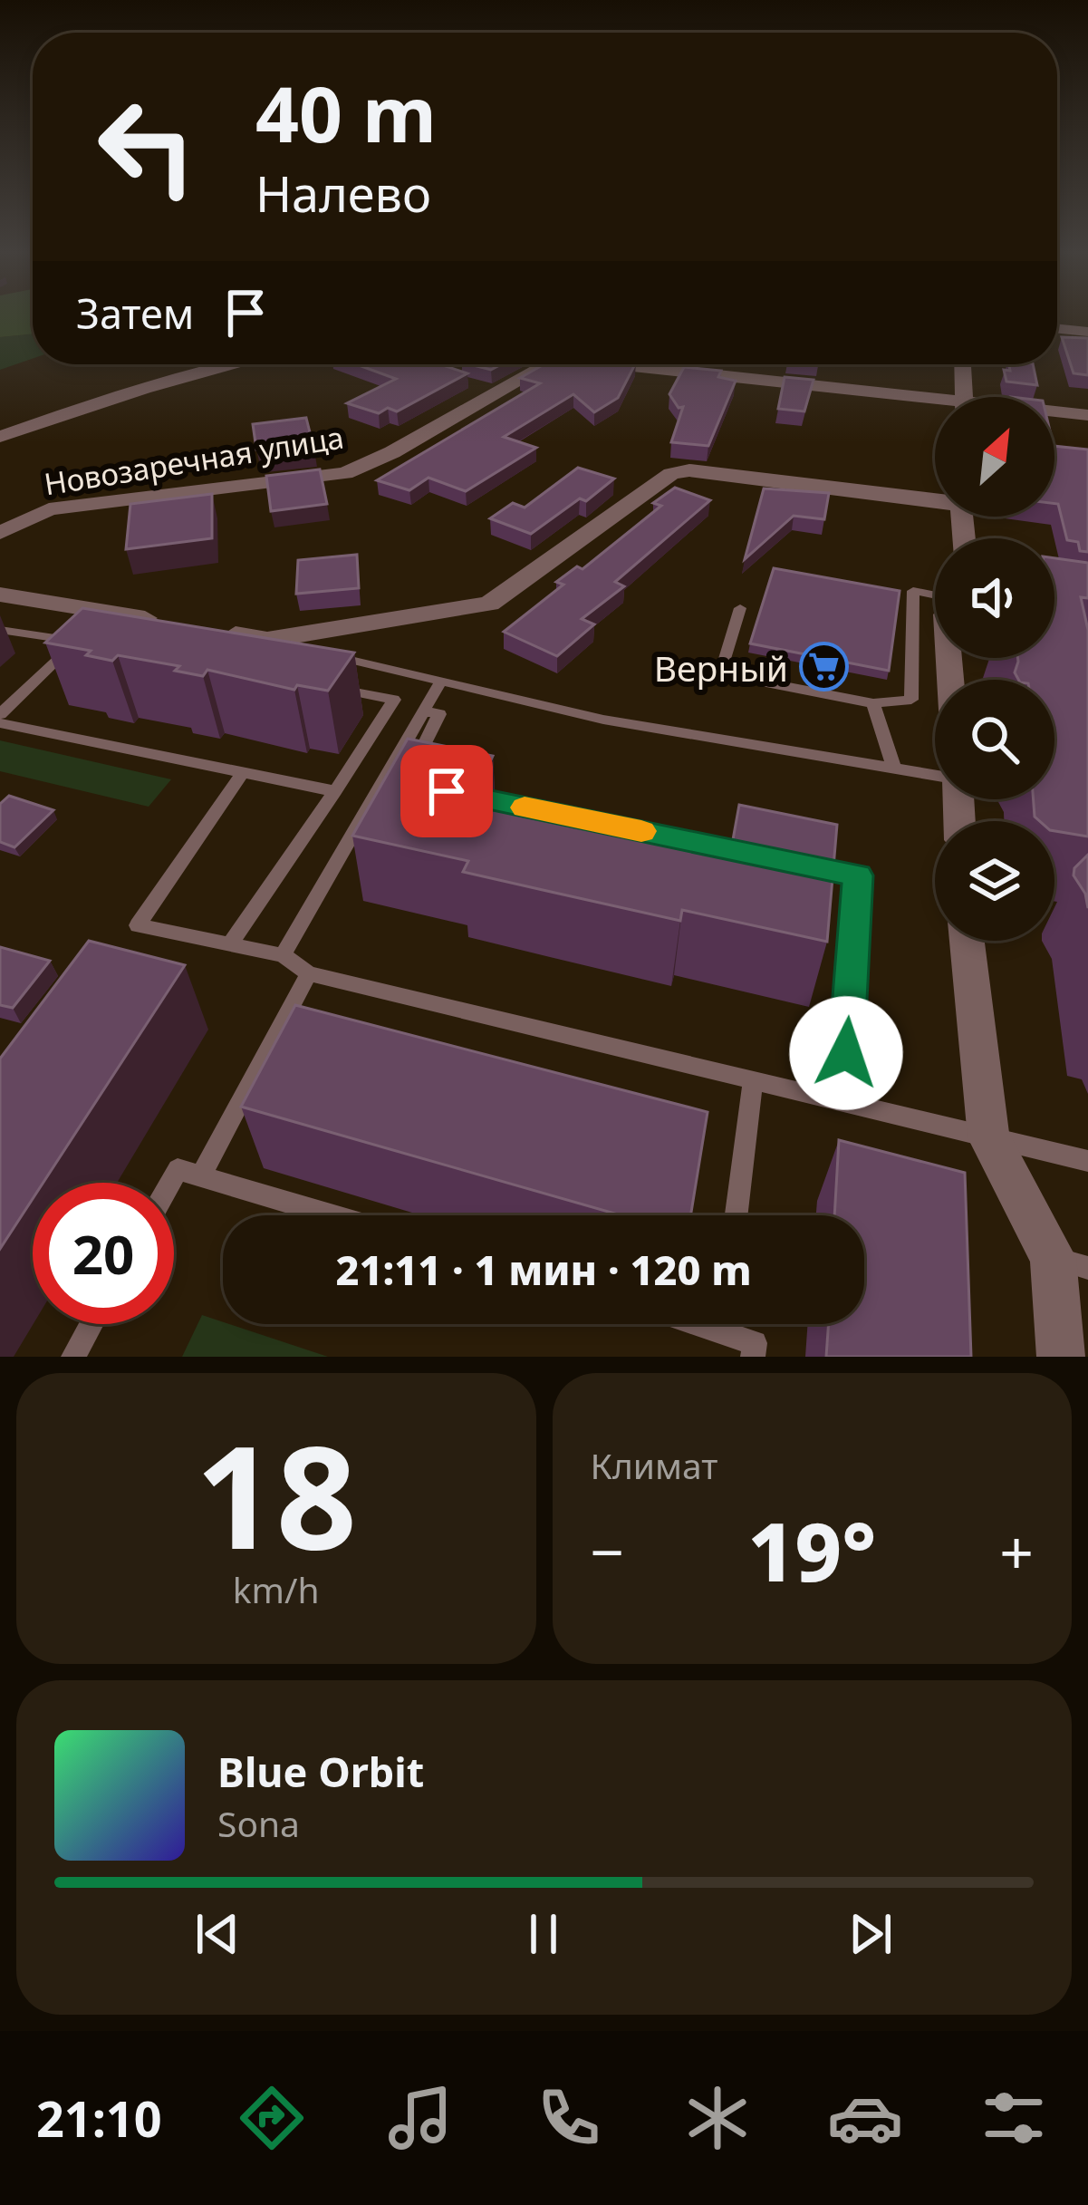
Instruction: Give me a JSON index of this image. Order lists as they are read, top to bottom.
{
  "streets": {
    "street": ["Новозаречная улица"]
  },
  "places": {
    "supermarket": ["Верный"]
  },
  "north": "top right",
  "page": {
    "turn": ["40 m", "Налево"],
    "then": "Затем",
    "limit": "20",
    "trip": "21:11 · 1 мин · 120 m",
    "tile": [
      ["18", "km/h"],
      "Климат"
    ],
    "heat": ["−", "19°", "+"],
    "song": ["Blue Orbit", "Sona"],
    "tabs": "21:10"
  }
}
